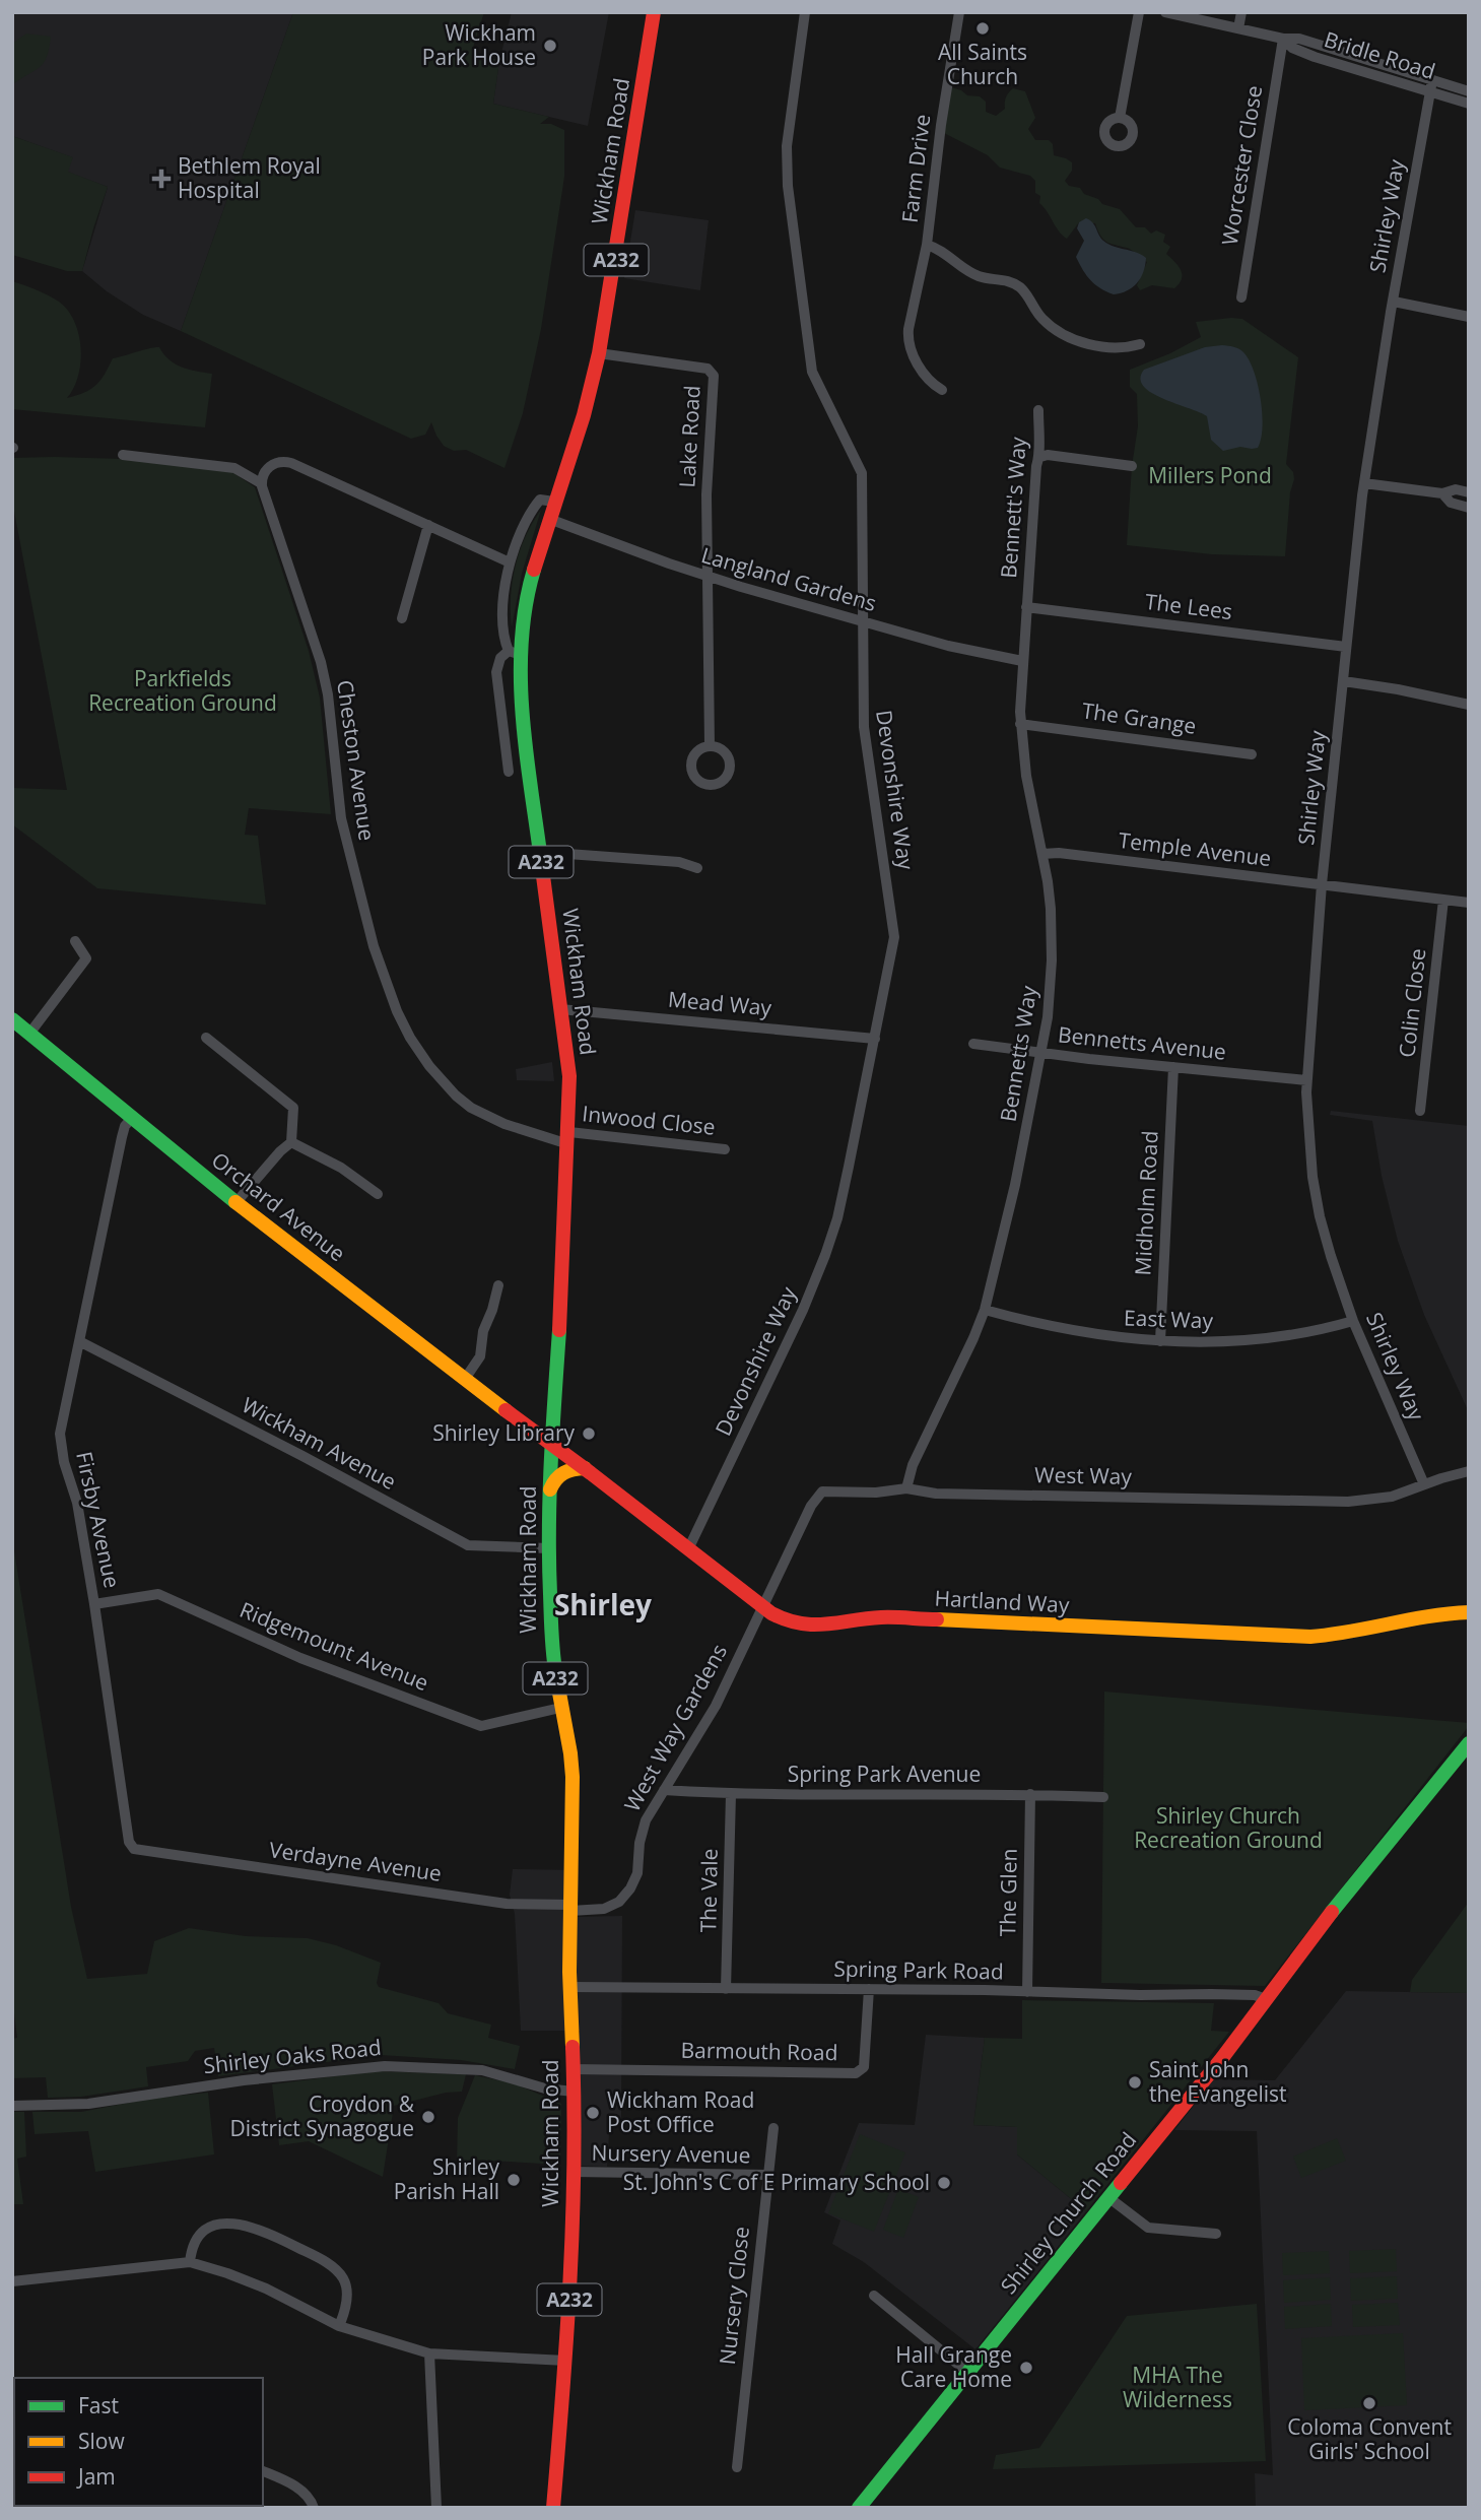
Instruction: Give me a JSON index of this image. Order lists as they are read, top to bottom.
{
  "streets": {
    "main road": [
      "Wickham Road",
      "A232",
      "Orchard Avenue",
      "Hartland Way",
      "Shirley Church Road"
    ],
    "street": [
      "Bridle Road",
      "Worcester Close",
      "Farm Drive",
      "Shirley Way",
      "Lake Road",
      "Bennett's Way",
      "Langland Gardens",
      "The Lees",
      "The Grange",
      "Cheston Avenue",
      "Devonshire Way",
      "Temple Avenue",
      "Colin Close",
      "Mead Way",
      "Bennetts Avenue",
      "Bennetts Way",
      "Inwood Close",
      "Midholm Road",
      "East Way",
      "Wickham Avenue",
      "West Way",
      "Firsby Avenue",
      "Ridgemount Avenue",
      "West Way Gardens",
      "Spring Park Avenue",
      "Verdayne Avenue",
      "The Vale",
      "The Glen",
      "Spring Park Road",
      "Barmouth Road",
      "Shirley Oaks Road",
      "Nursery Avenue",
      "Nursery Close"
    ]
  },
  "crossings": [
    ["Bridle Road", "Worcester Close"],
    ["Bridle Road", "Shirley Way"],
    ["Wickham Road", "Lake Road"],
    ["Wickham Road", "Langland Gardens"],
    ["Wickham Road", "Cheston Avenue"],
    ["Wickham Road", "Mead Way"],
    ["Wickham Road", "Inwood Close"],
    ["Wickham Road", "Orchard Avenue"],
    ["Wickham Road", "Wickham Avenue"],
    ["Wickham Road", "Hartland Way"],
    ["Wickham Road", "Ridgemount Avenue"],
    ["Wickham Road", "West Way Gardens"],
    ["Wickham Road", "Verdayne Avenue"],
    ["Wickham Road", "Spring Park Road"],
    ["Wickham Road", "Barmouth Road"],
    ["Wickham Road", "Shirley Oaks Road"],
    ["Wickham Road", "Nursery Avenue"],
    ["Shirley Way", "The Lees"],
    ["Shirley Way", "Temple Avenue"],
    ["Shirley Way", "Bennetts Avenue"],
    ["Shirley Way", "East Way"],
    ["Shirley Way", "West Way"],
    ["Lake Road", "Langland Gardens"],
    ["Bennett's Way", "The Lees"],
    ["Bennett's Way", "Bennetts Way"],
    ["Langland Gardens", "Devonshire Way"],
    ["Langland Gardens", "Bennetts Way"],
    ["The Lees", "Bennetts Way"],
    ["The Grange", "Bennetts Way"],
    ["Cheston Avenue", "Inwood Close"],
    ["Devonshire Way", "Mead Way"],
    ["Devonshire Way", "Hartland Way"],
    ["Temple Avenue", "Colin Close"],
    ["Temple Avenue", "Bennetts Way"],
    ["Bennetts Avenue", "Bennetts Way"],
    ["Bennetts Avenue", "Midholm Road"],
    ["Bennetts Way", "East Way"],
    ["Bennetts Way", "West Way"],
    ["Midholm Road", "East Way"],
    ["Orchard Avenue", "Firsby Avenue"],
    ["Orchard Avenue", "Hartland Way"],
    ["Wickham Avenue", "Firsby Avenue"],
    ["West Way", "Hartland Way"],
    ["West Way", "West Way Gardens"],
    ["Firsby Avenue", "Ridgemount Avenue"],
    ["Firsby Avenue", "Verdayne Avenue"],
    ["Hartland Way", "West Way Gardens"],
    ["West Way Gardens", "Spring Park Avenue"],
    ["West Way Gardens", "Verdayne Avenue"],
    ["Spring Park Avenue", "The Vale"],
    ["Spring Park Avenue", "The Glen"],
    ["The Vale", "Spring Park Road"],
    ["The Glen", "Spring Park Road"],
    ["Spring Park Road", "Barmouth Road"],
    ["Spring Park Road", "Shirley Church Road"],
    ["Nursery Avenue", "Nursery Close"]
  ],
  "districts": ["Shirley"],
  "parks": [
    "Millers Pond",
    "Parkfields Recreation Ground",
    "Shirley Church Recreation Ground",
    "MHA The Wilderness"
  ],
  "places": {
    "other": [
      "All Saints Church",
      "Wickham Park House",
      "Shirley Library",
      "Saint John the Evangelist",
      "Wickham Road Post Office",
      "Croydon & District Synagogue",
      "Shirley Parish Hall",
      "St. John's C of E Primary School",
      "Hall Grange Care Home",
      "Coloma Convent Girls' School"
    ],
    "health": ["Bethlem Royal Hospital"]
  },
  "legend": ["Fast", "Slow", "Jam"]
}
